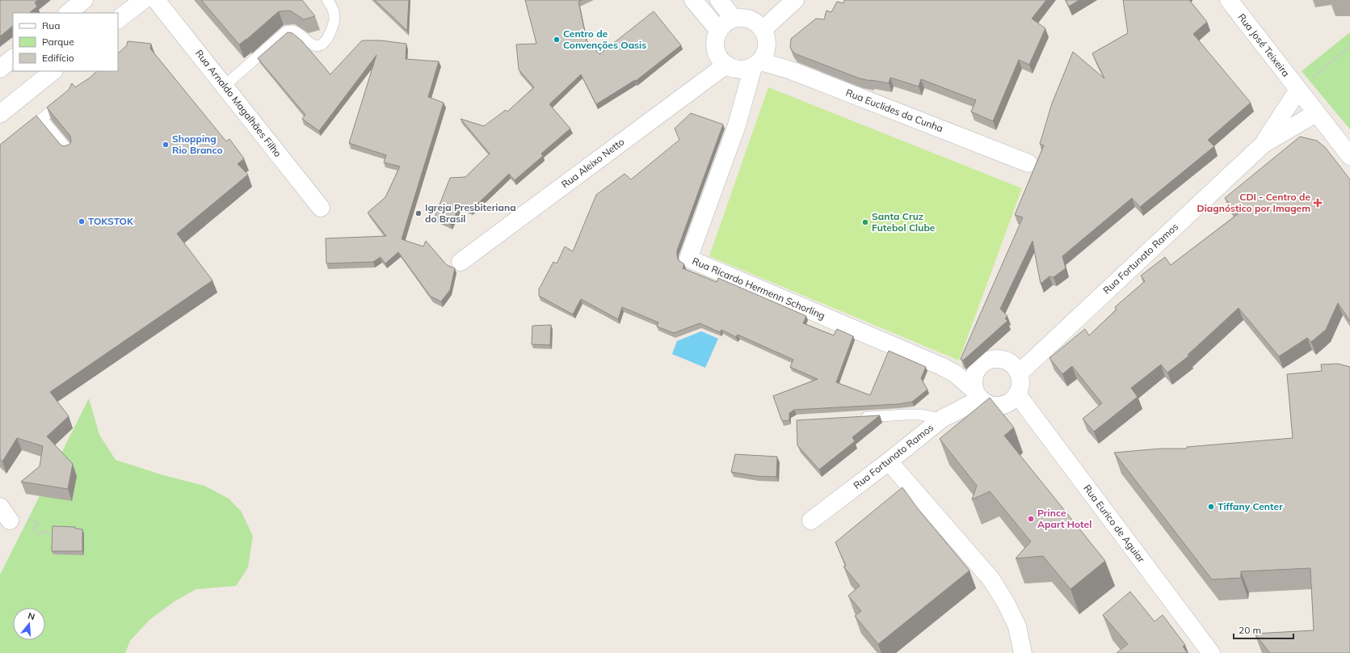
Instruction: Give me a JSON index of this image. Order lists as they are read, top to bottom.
{
  "streets": {
    "street": [
      "Rua José Teixeira",
      "Rua Arnaldo Magalhães Filho",
      "Rua Euclides da Cunha",
      "Rua Aleixo Netto",
      "Rua Fortunato Ramos",
      "Rua Ricardo Hermenn Schorling",
      "Rua Eurico de Aguiar"
    ]
  },
  "crossings": [
    ["Rua José Teixeira", "Rua Fortunato Ramos"],
    ["Rua Euclides da Cunha", "Rua Aleixo Netto"],
    ["Rua Euclides da Cunha", "Rua Ricardo Hermenn Schorling"],
    ["Rua Aleixo Netto", "Rua Ricardo Hermenn Schorling"],
    ["Rua Fortunato Ramos", "Rua Ricardo Hermenn Schorling"],
    ["Rua Fortunato Ramos", "Rua Eurico de Aguiar"],
    ["Rua Ricardo Hermenn Schorling", "Rua Eurico de Aguiar"]
  ],
  "places": {
    "other": [
      "Centro de Convenções Oasis",
      "Shopping Rio Branco",
      "Igreja Presbiteriana do Brasil",
      "TOKSTOK",
      "Santa Cruz Futebol Clube",
      "Tiffany Center",
      "Prince Apart Hotel"
    ],
    "health": ["CDI - Centro de Diagnóstico por Imagem"]
  },
  "legend": ["Rua", "Parque", "Edifício"],
  "scale_bar": "20 m",
  "north": "top"
}
